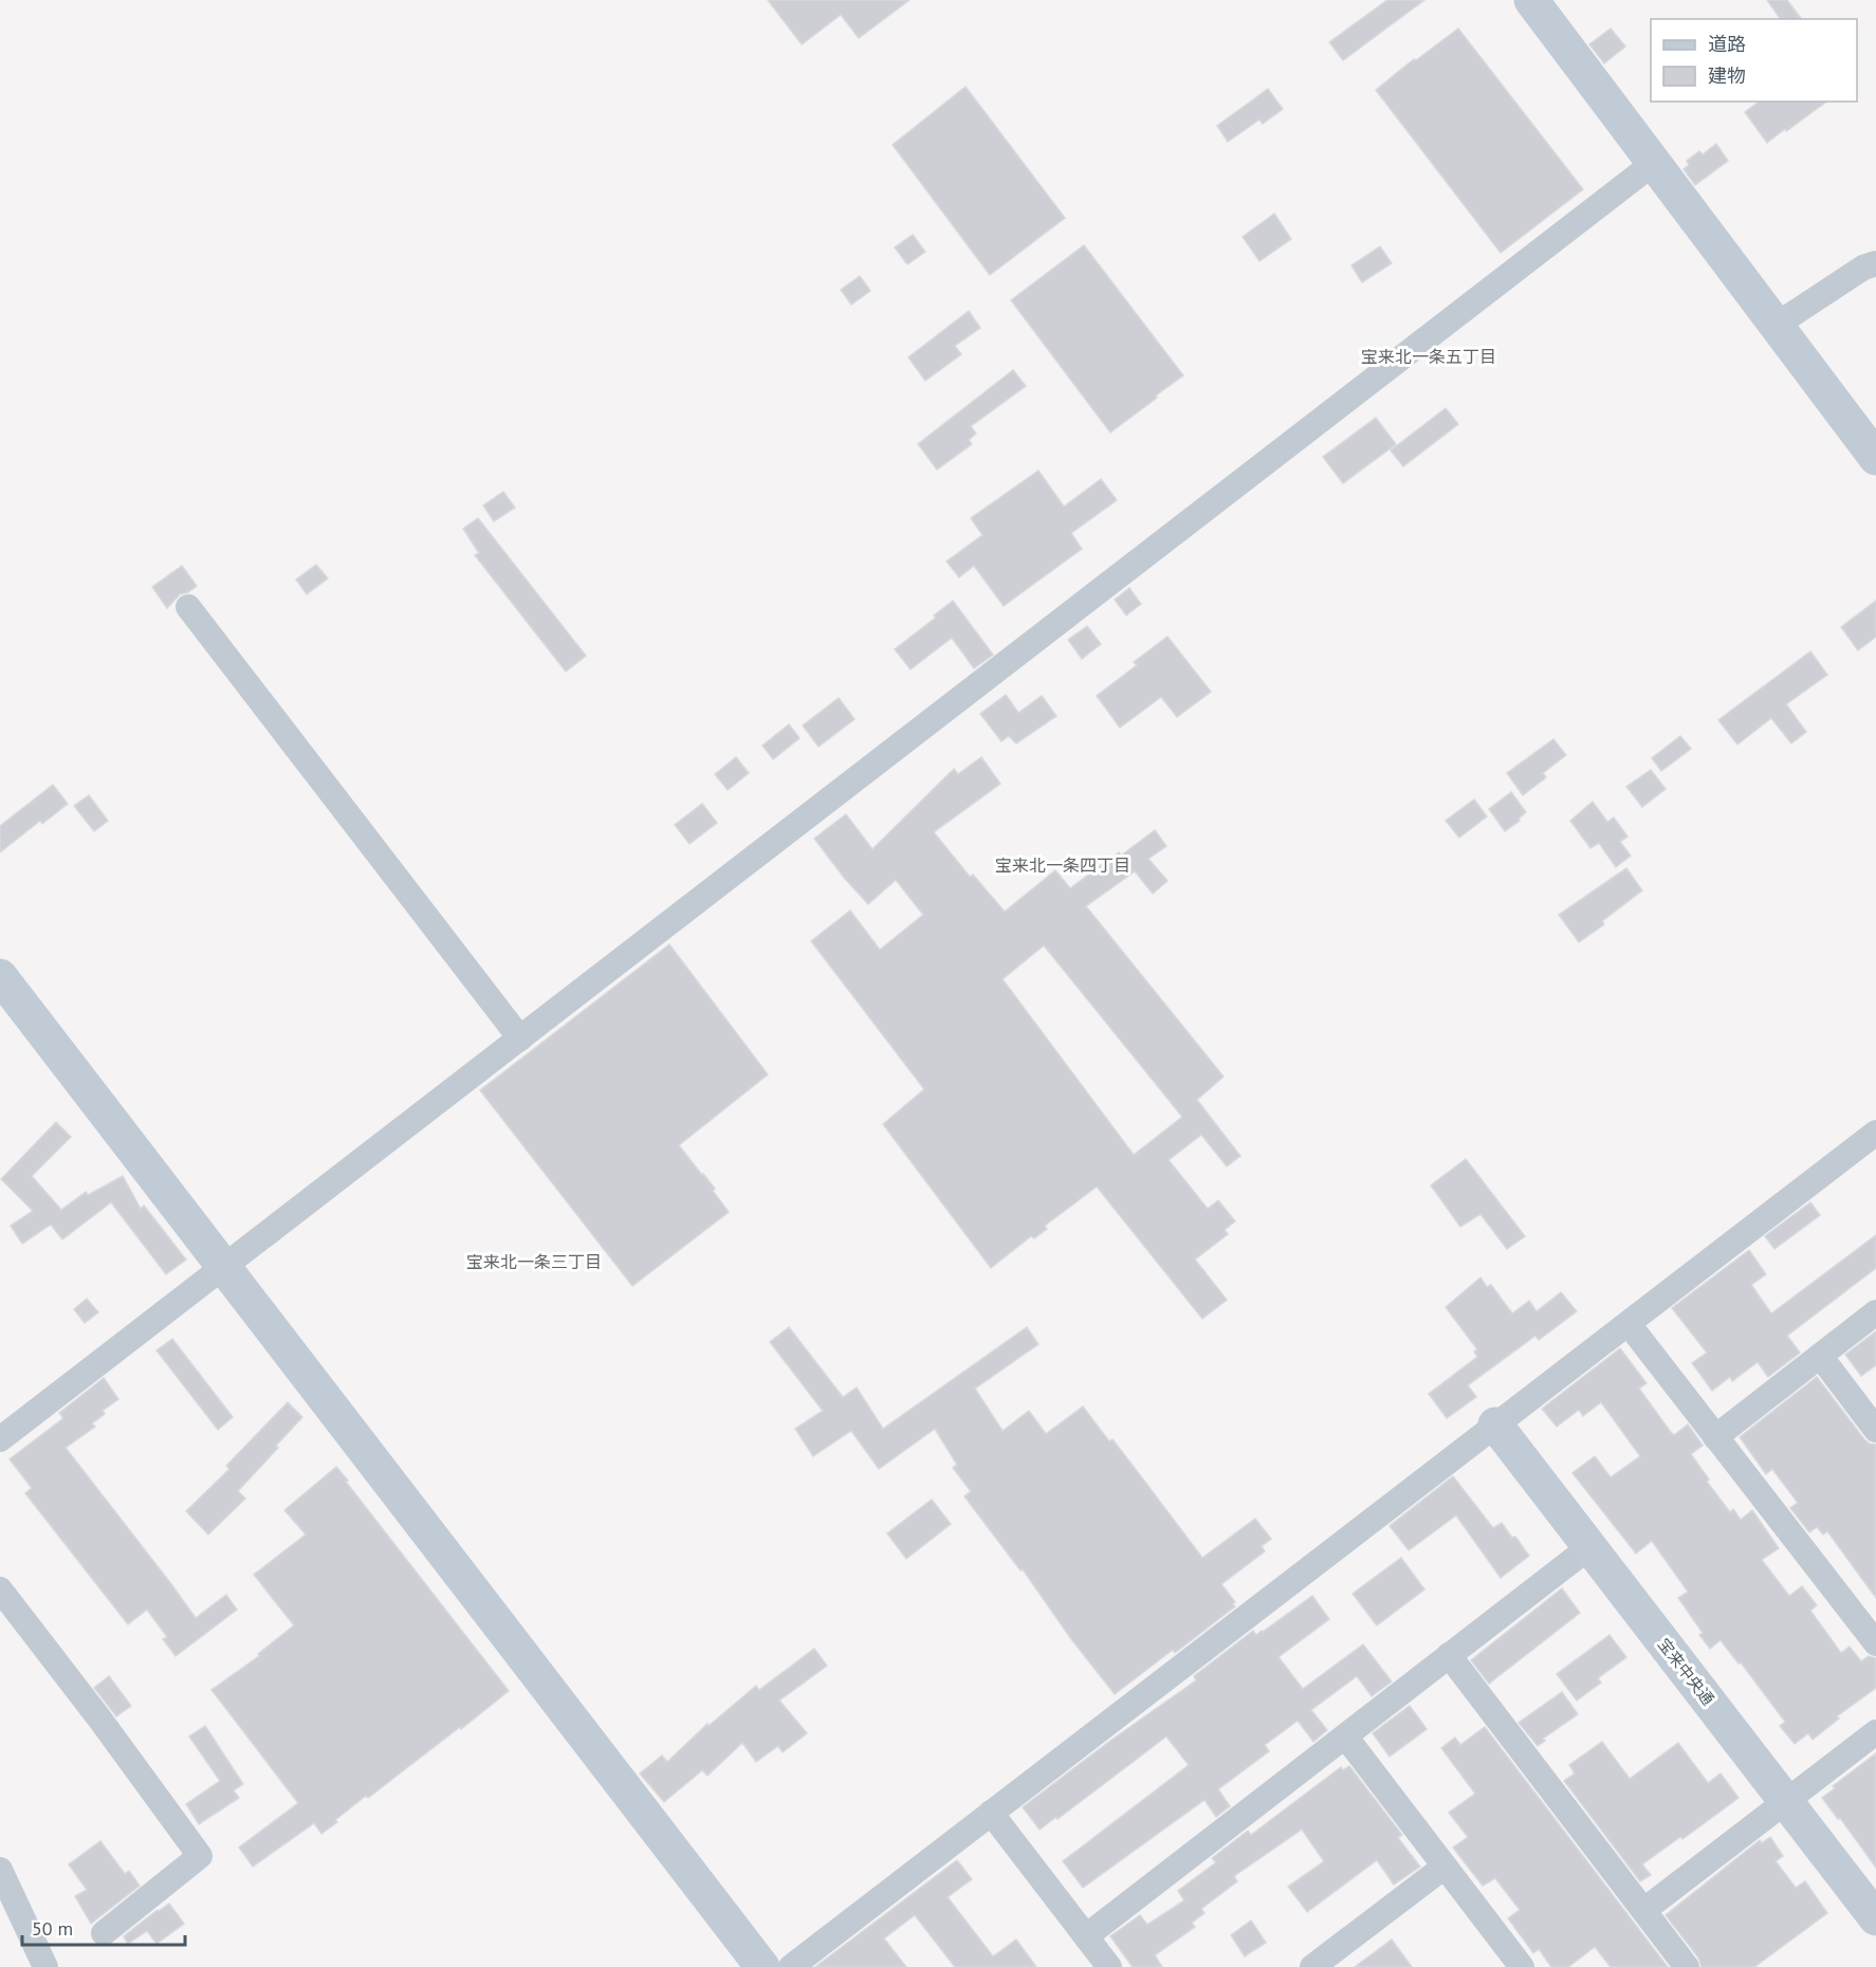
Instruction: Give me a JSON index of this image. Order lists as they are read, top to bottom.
{
  "streets": {
    "street": ["宝来中央通"]
  },
  "districts": ["宝来北一条五丁目", "宝来北一条四丁目", "宝来北一条三丁目"],
  "legend": ["道路", "建物"],
  "scale_bar": "50 m"
}
